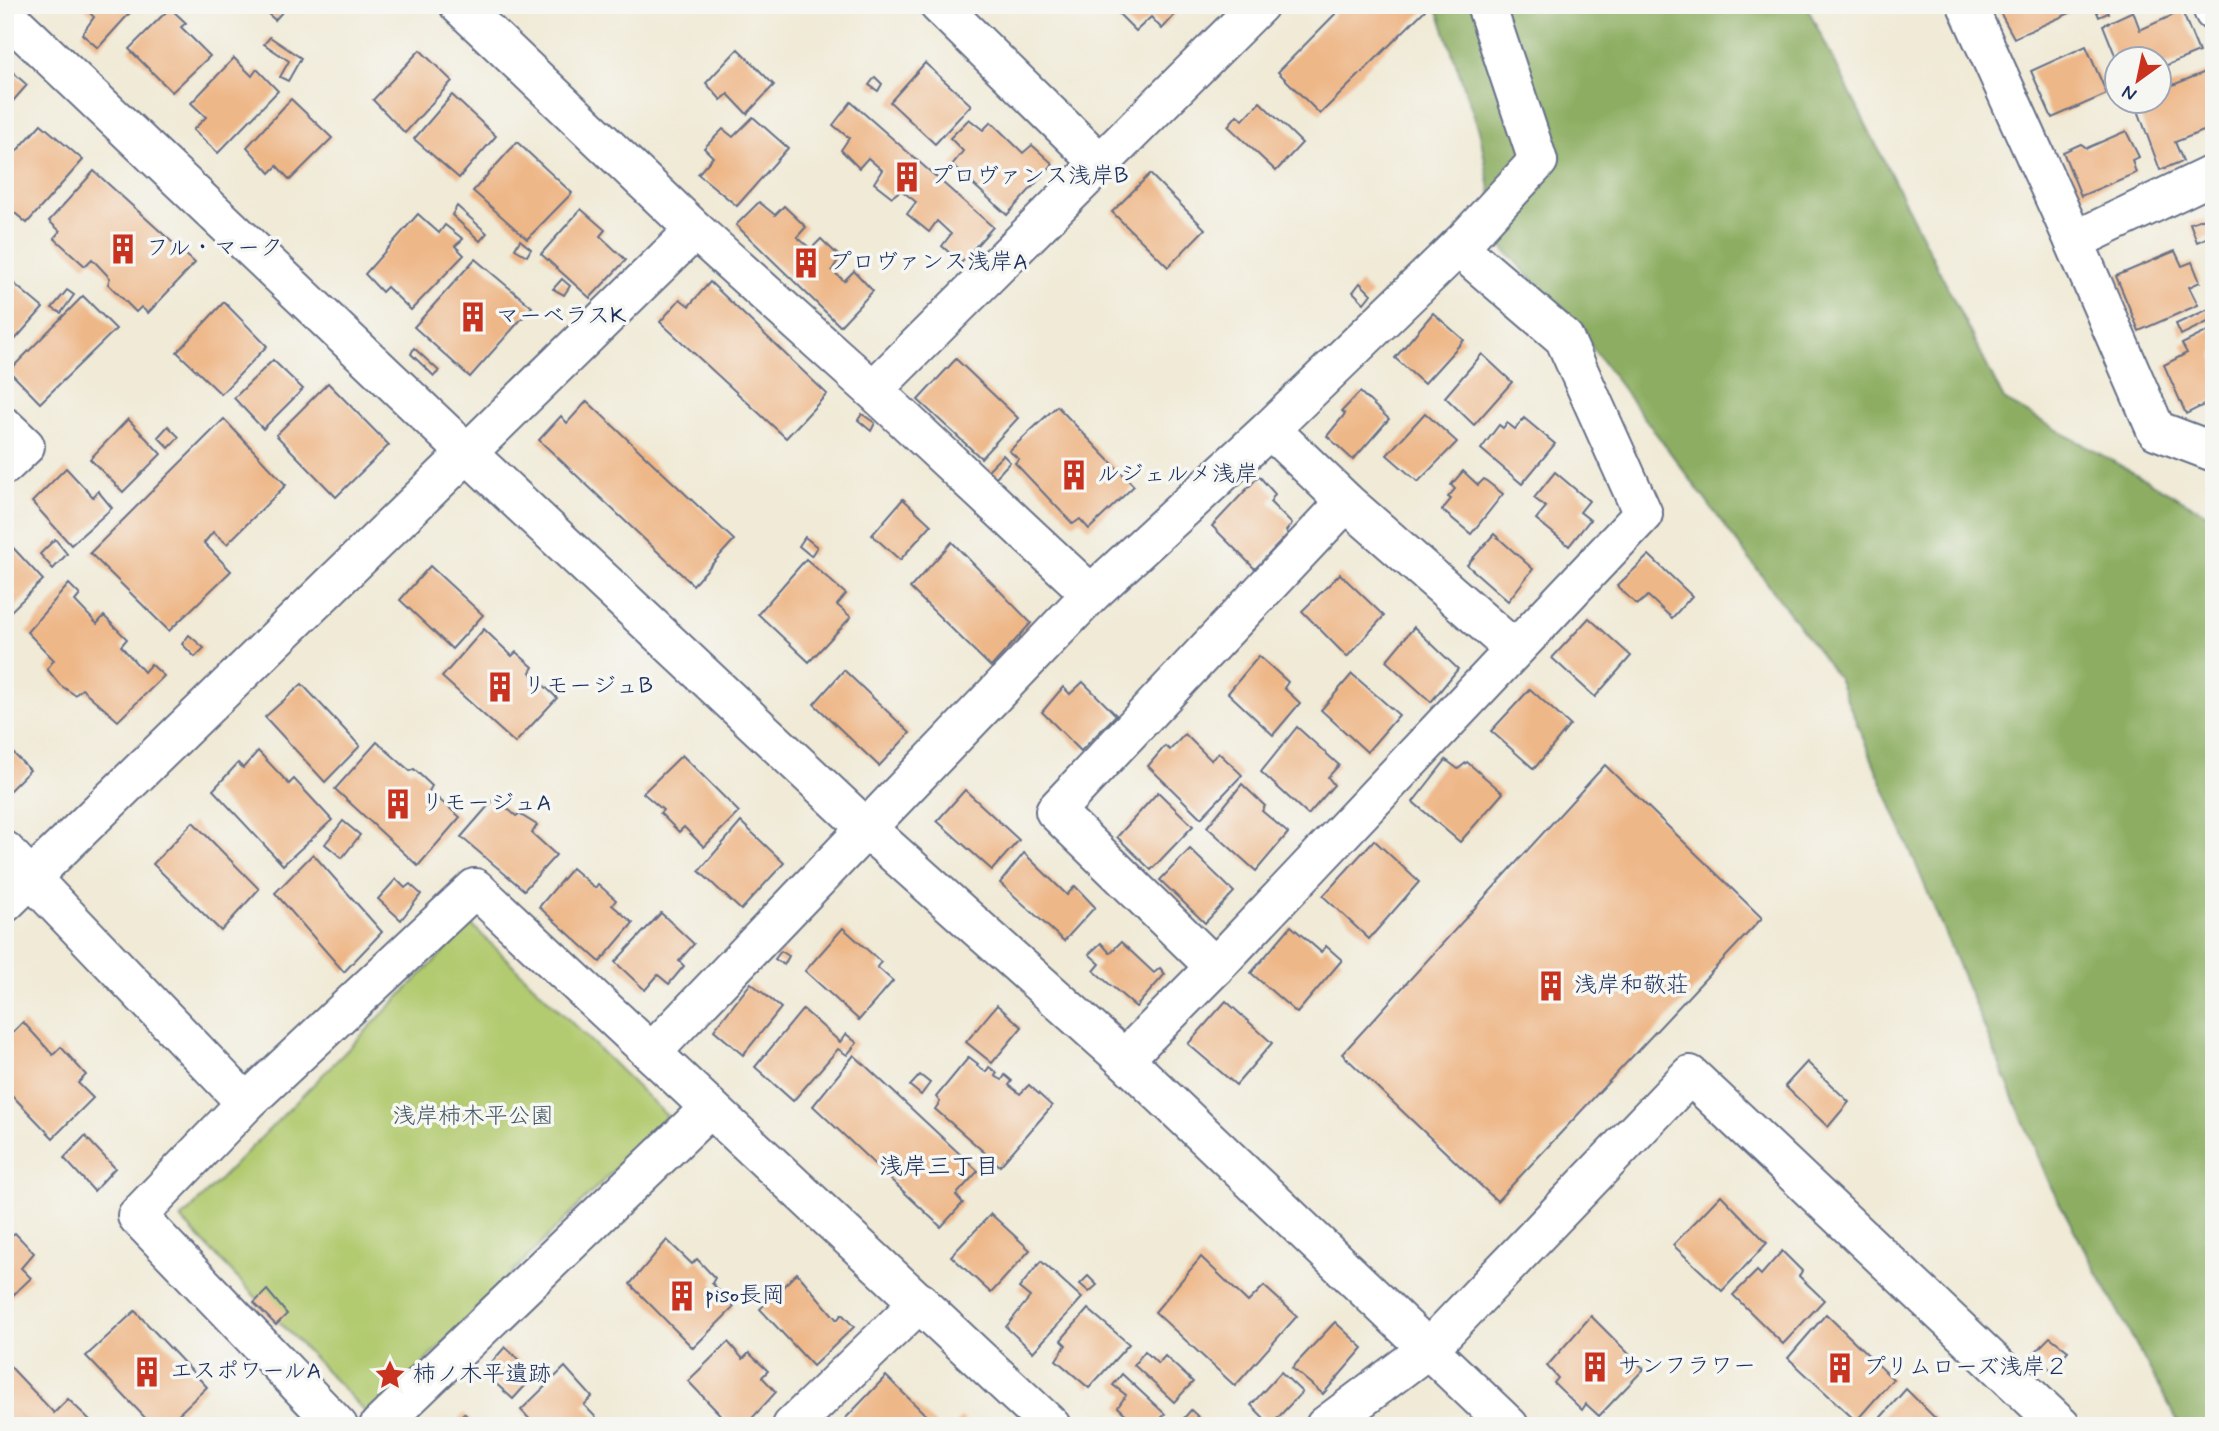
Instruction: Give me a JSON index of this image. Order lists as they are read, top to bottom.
{
  "districts": ["浅岸三丁目"],
  "parks": ["浅岸柿木平公園"],
  "places": {
    "building": [
      "プロヴァンス浅岸B",
      "フル・マーク",
      "プロヴァンス浅岸A",
      "マーベラスK",
      "ルジェルメ浅岸",
      "リモージュB",
      "リモージュA",
      "浅岸和敬荘",
      "piso長岡",
      "サンフラワー",
      "プリムローズ浅岸２",
      "エスポワールA"
    ],
    "place": ["柿ノ木平遺跡"]
  },
  "north": "bottom left"
}
